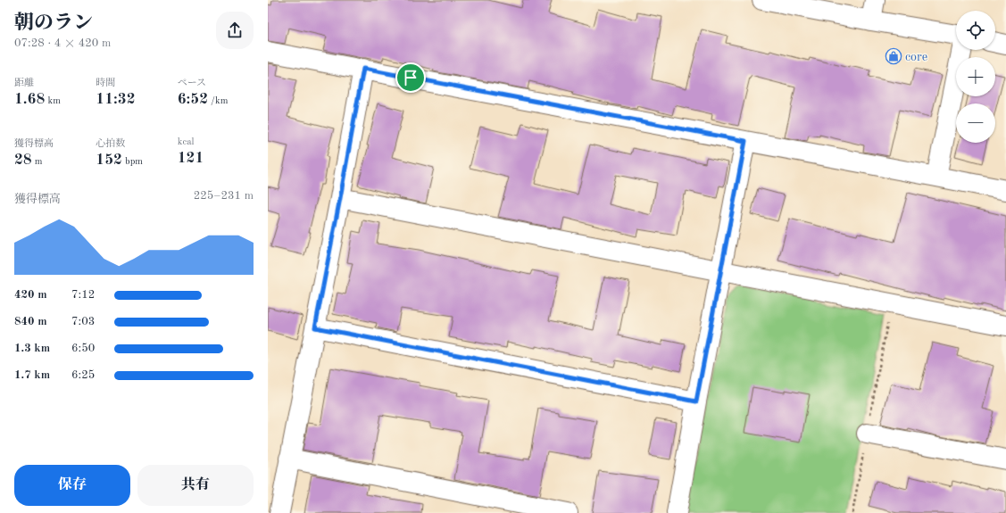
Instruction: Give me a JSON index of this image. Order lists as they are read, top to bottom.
{
  "places": {
    "shop": ["core"]
  },
  "page": {
    "heading": ["朝のラン", "07:28 · 4 × 420 m"],
    "map_buttons": ["+", "−"],
    "stats": [
      ["距離", "1.68 km"],
      ["時間", "11:32"],
      ["ペース", "6:52 /km"],
      ["獲得標高", "28 m"],
      ["心拍数", "152 bpm"],
      ["kcal", "121"]
    ],
    "chart": ["獲得標高", "225–231 m"],
    "list": [
      {
        "name": "420 m",
        "note": "7:12"
      },
      {
        "name": "840 m",
        "note": "7:03"
      },
      {
        "name": "1.3 km",
        "note": "6:50"
      },
      {
        "name": "1.7 km",
        "note": "6:25"
      }
    ],
    "buttons": ["保存", "共有"]
  }
}
